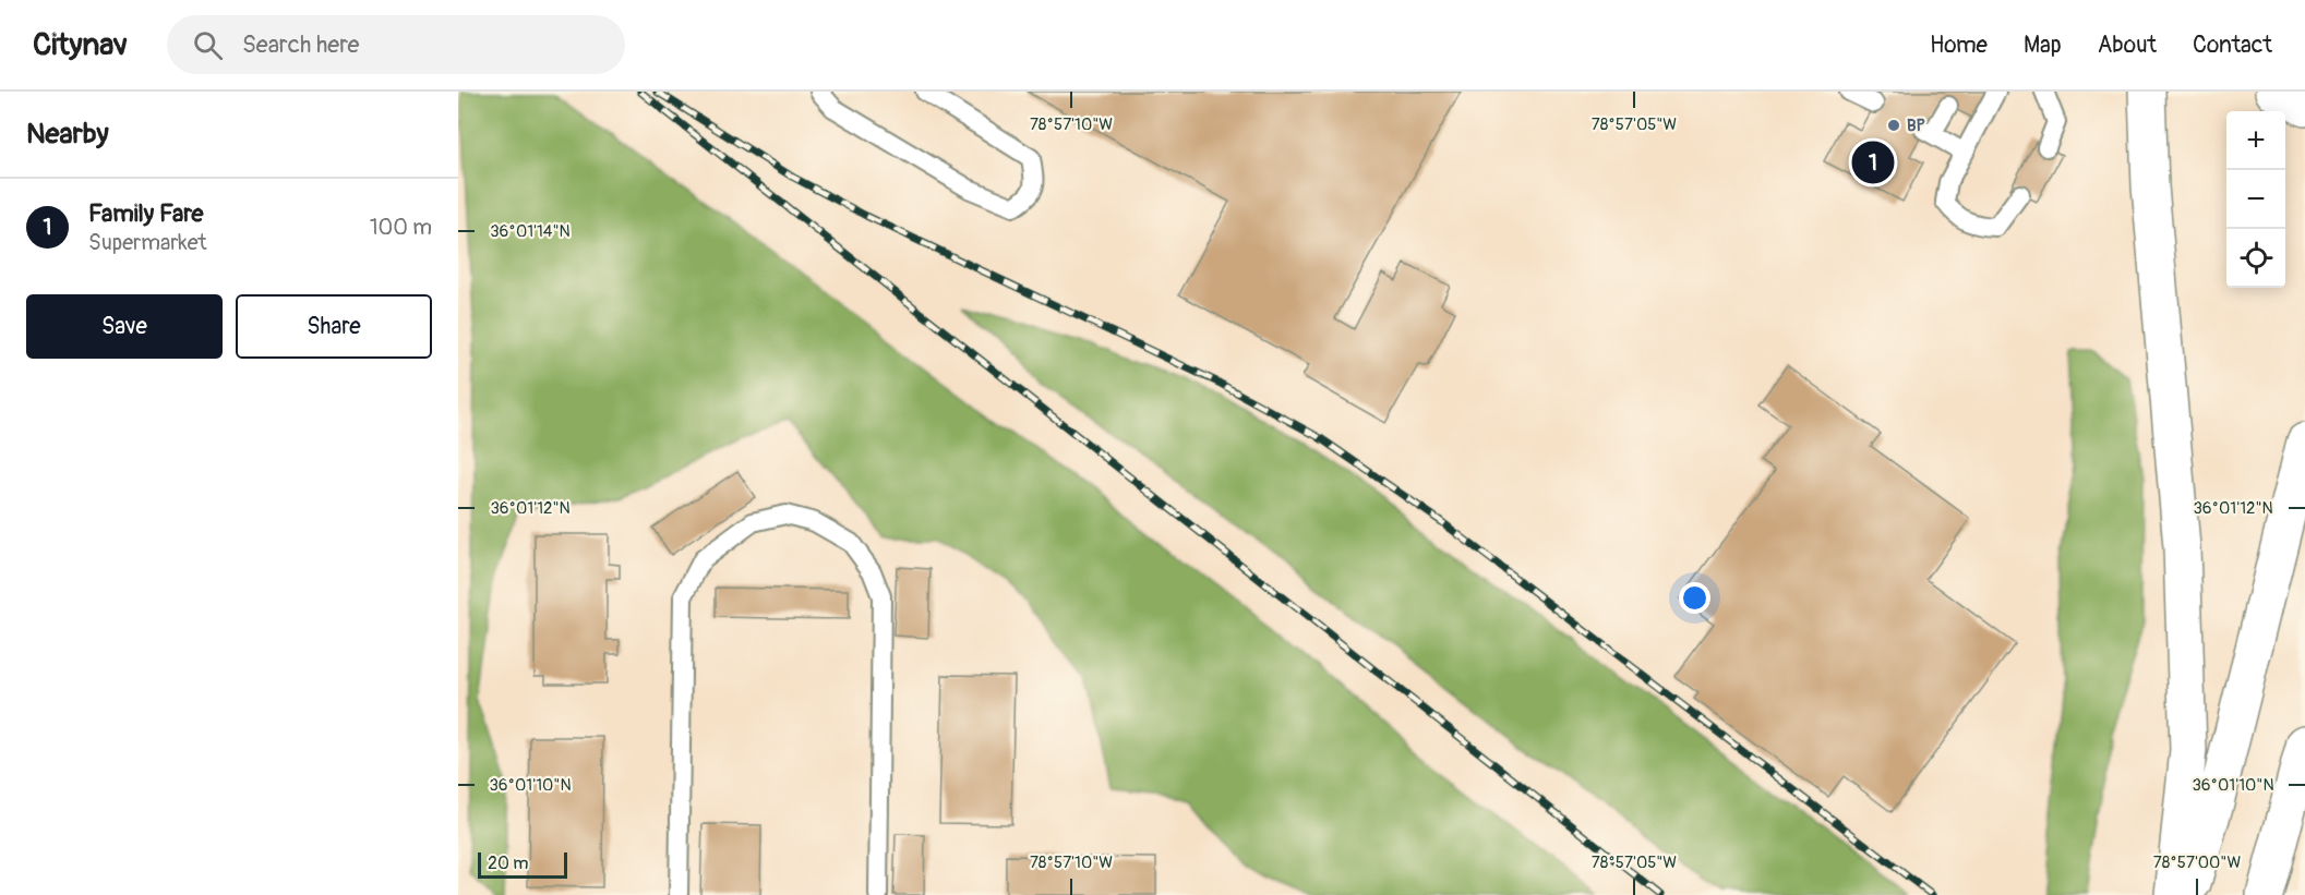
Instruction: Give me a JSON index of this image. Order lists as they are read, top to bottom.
{
  "places": ["BP"],
  "scale_bar": "20 m",
  "page": {
    "header": "Citynav",
    "search": "Search here",
    "nav": [
      "Home",
      "Map",
      "About",
      "Contact"
    ],
    "heading": "Nearby",
    "map_buttons": ["+", "−"],
    "pins": "1",
    "list": [
      {
        "mark": "1",
        "name": "Family Fare",
        "note": "Supermarket",
        "value": "100 m"
      }
    ],
    "buttons": ["Save", "Share"],
    "scale": "20 m"
  },
  "coordinates": [
    "78°57'10\"W",
    "78°57'05\"W",
    "36°01'14\"N",
    "36°01'12\"N",
    "36°01'10\"N",
    "78°57'00\"W"
  ]
}
